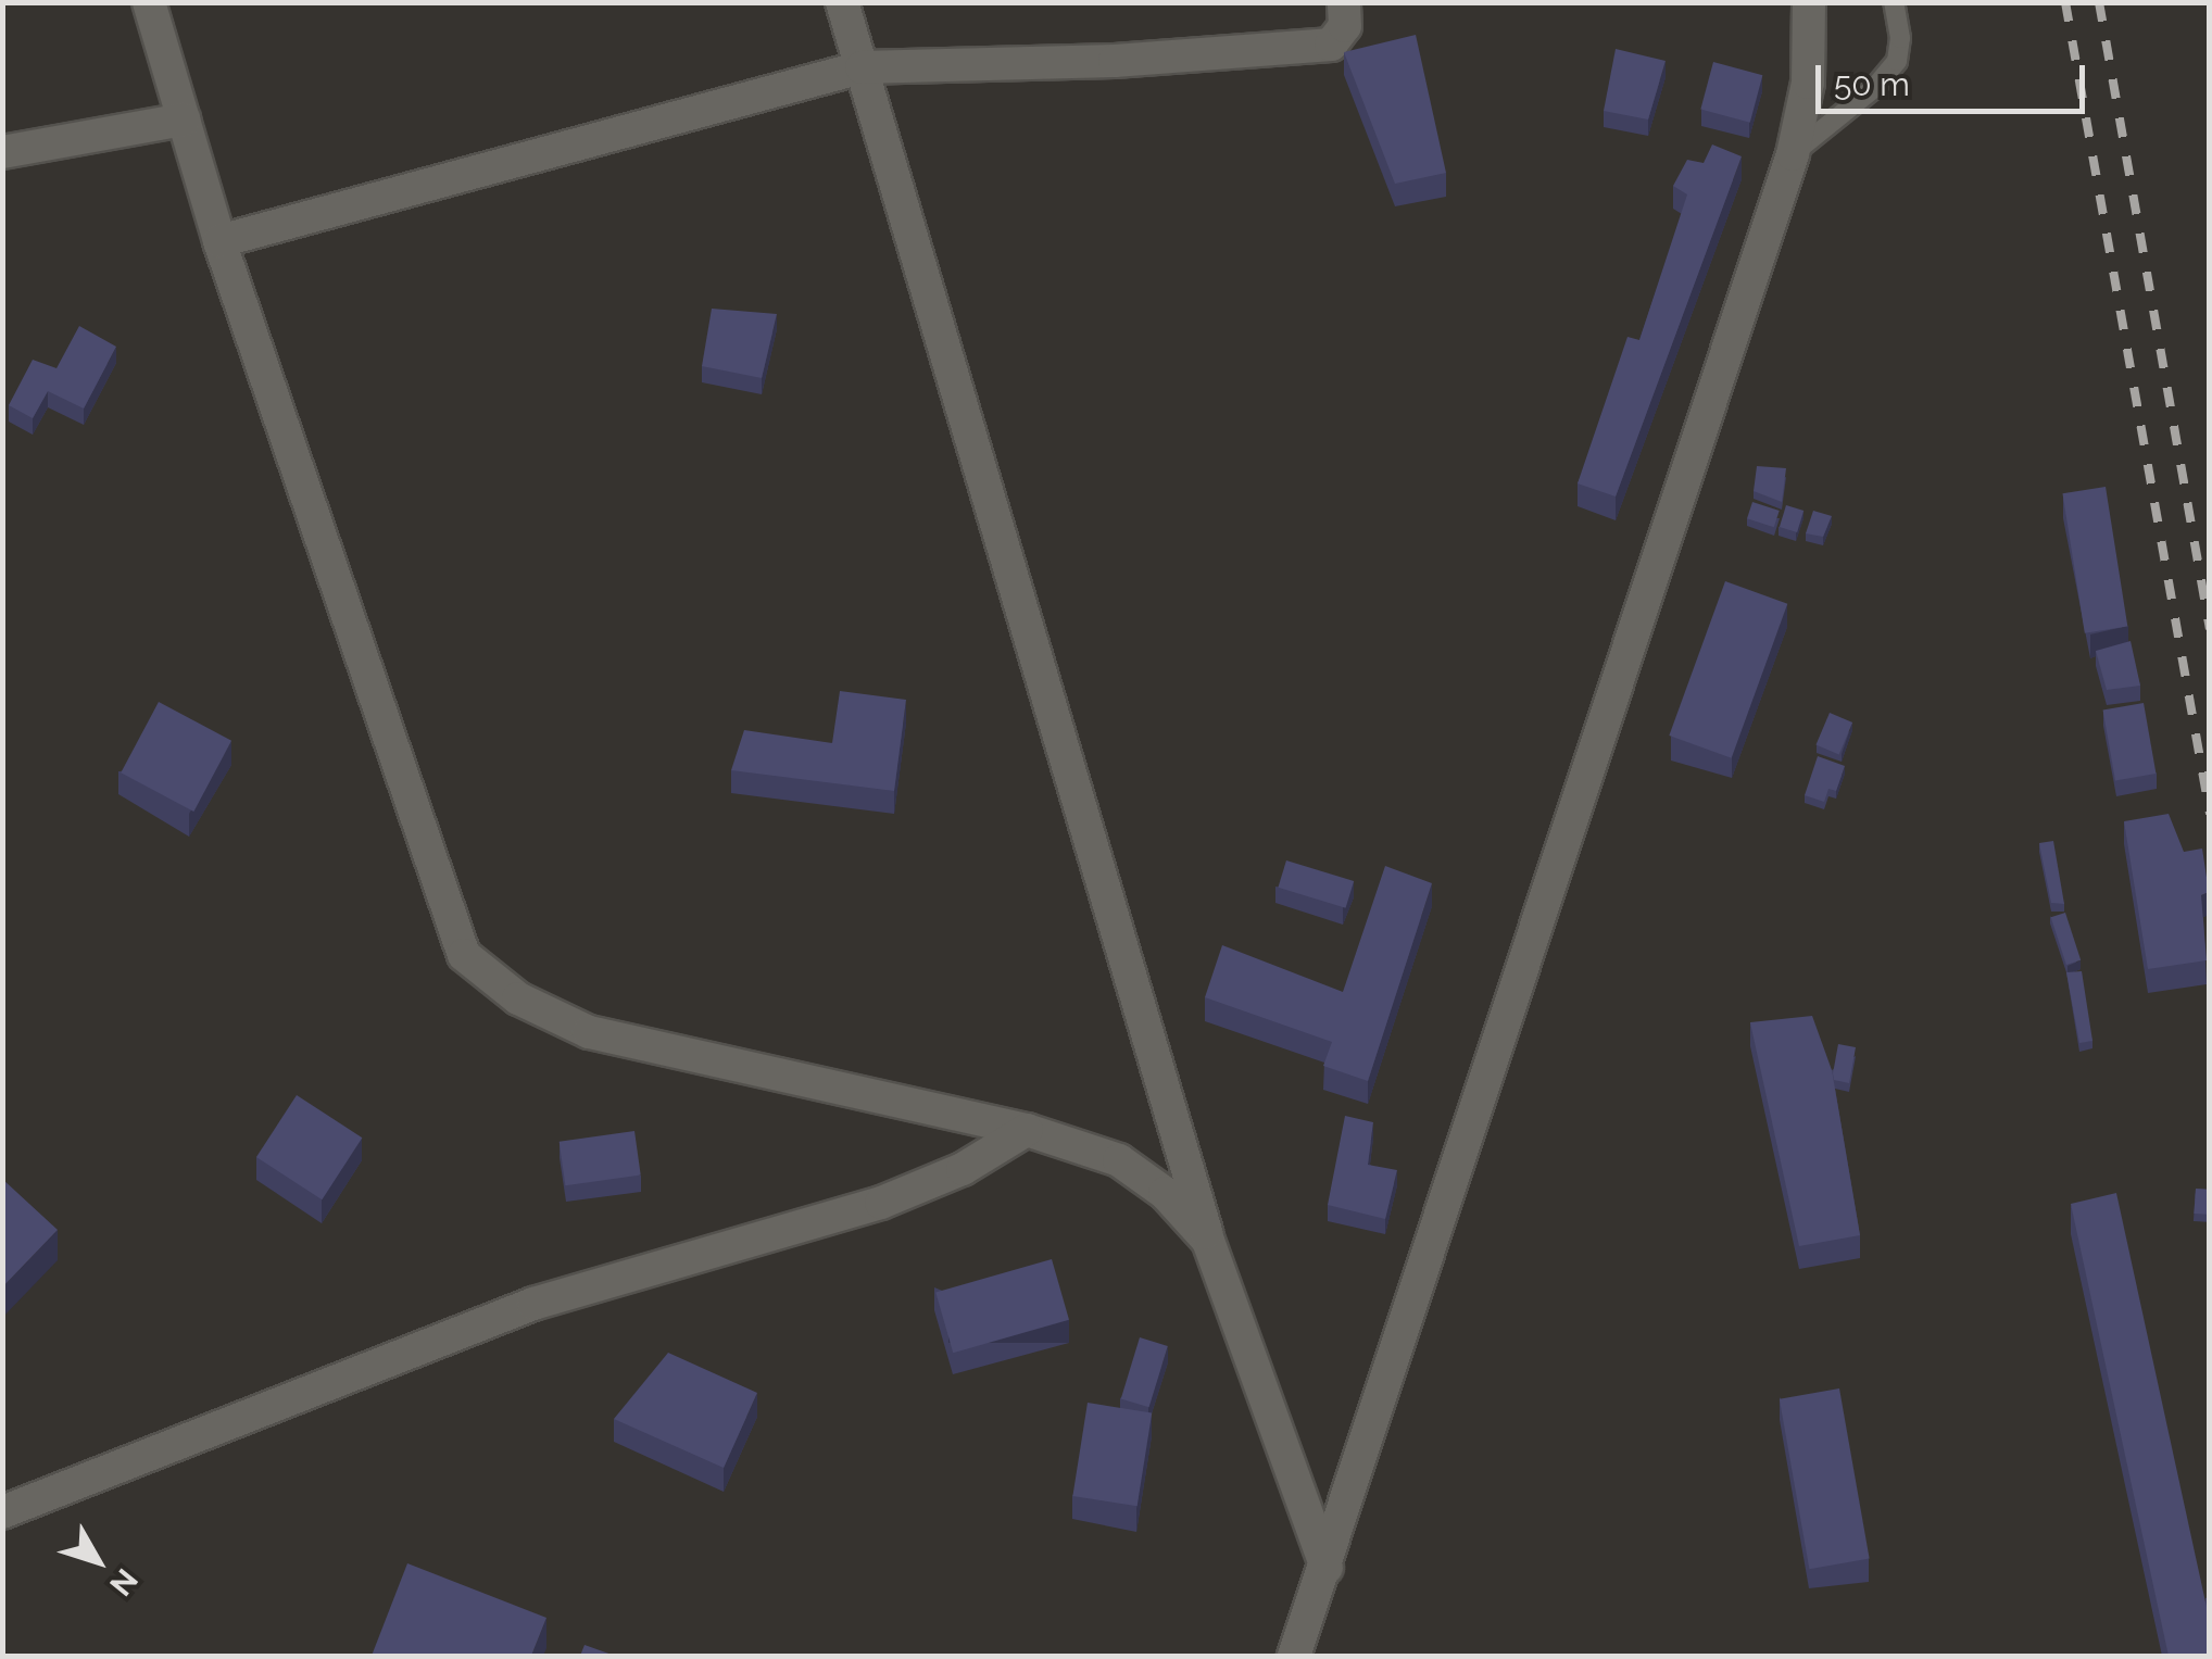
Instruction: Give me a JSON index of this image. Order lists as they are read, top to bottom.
{
  "scale_bar": "50 m",
  "north": "bottom right"
}
